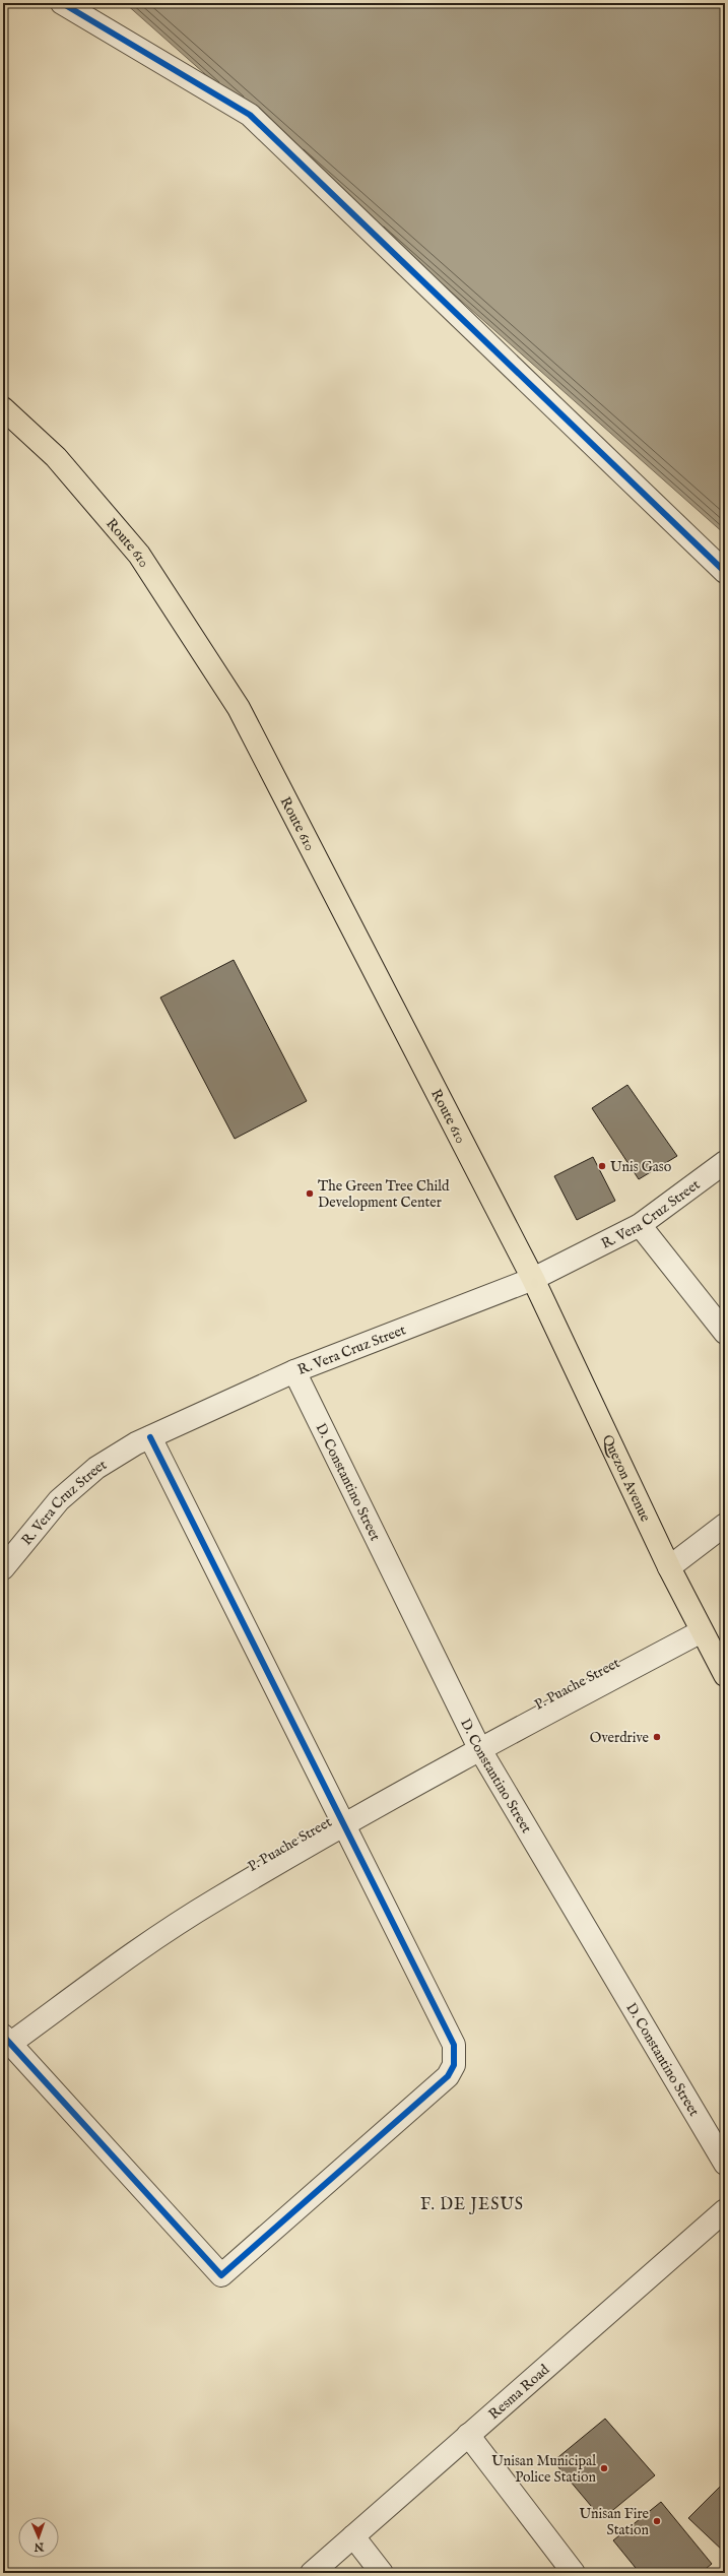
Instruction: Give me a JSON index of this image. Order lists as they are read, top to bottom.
{
  "streets": {
    "main road": ["Route 610", "Quezon Avenue"],
    "street": [
      "R. Vera Cruz Street",
      "D. Constantino Street",
      "P. Puache Street",
      "Resma Road"
    ]
  },
  "crossings": [
    ["Route 610", "R. Vera Cruz Street"],
    ["Route 610", "Quezon Avenue"],
    ["R. Vera Cruz Street", "Quezon Avenue"],
    ["R. Vera Cruz Street", "D. Constantino Street"],
    ["Quezon Avenue", "P. Puache Street"],
    ["D. Constantino Street", "P. Puache Street"]
  ],
  "districts": ["F. DE JESUS"],
  "places": [
    "Unis Gaso",
    "The Green Tree Child Development Center",
    "Overdrive",
    "Unisan Municipal Police Station",
    "Unisan Fire Station"
  ],
  "north": "bottom"
}
